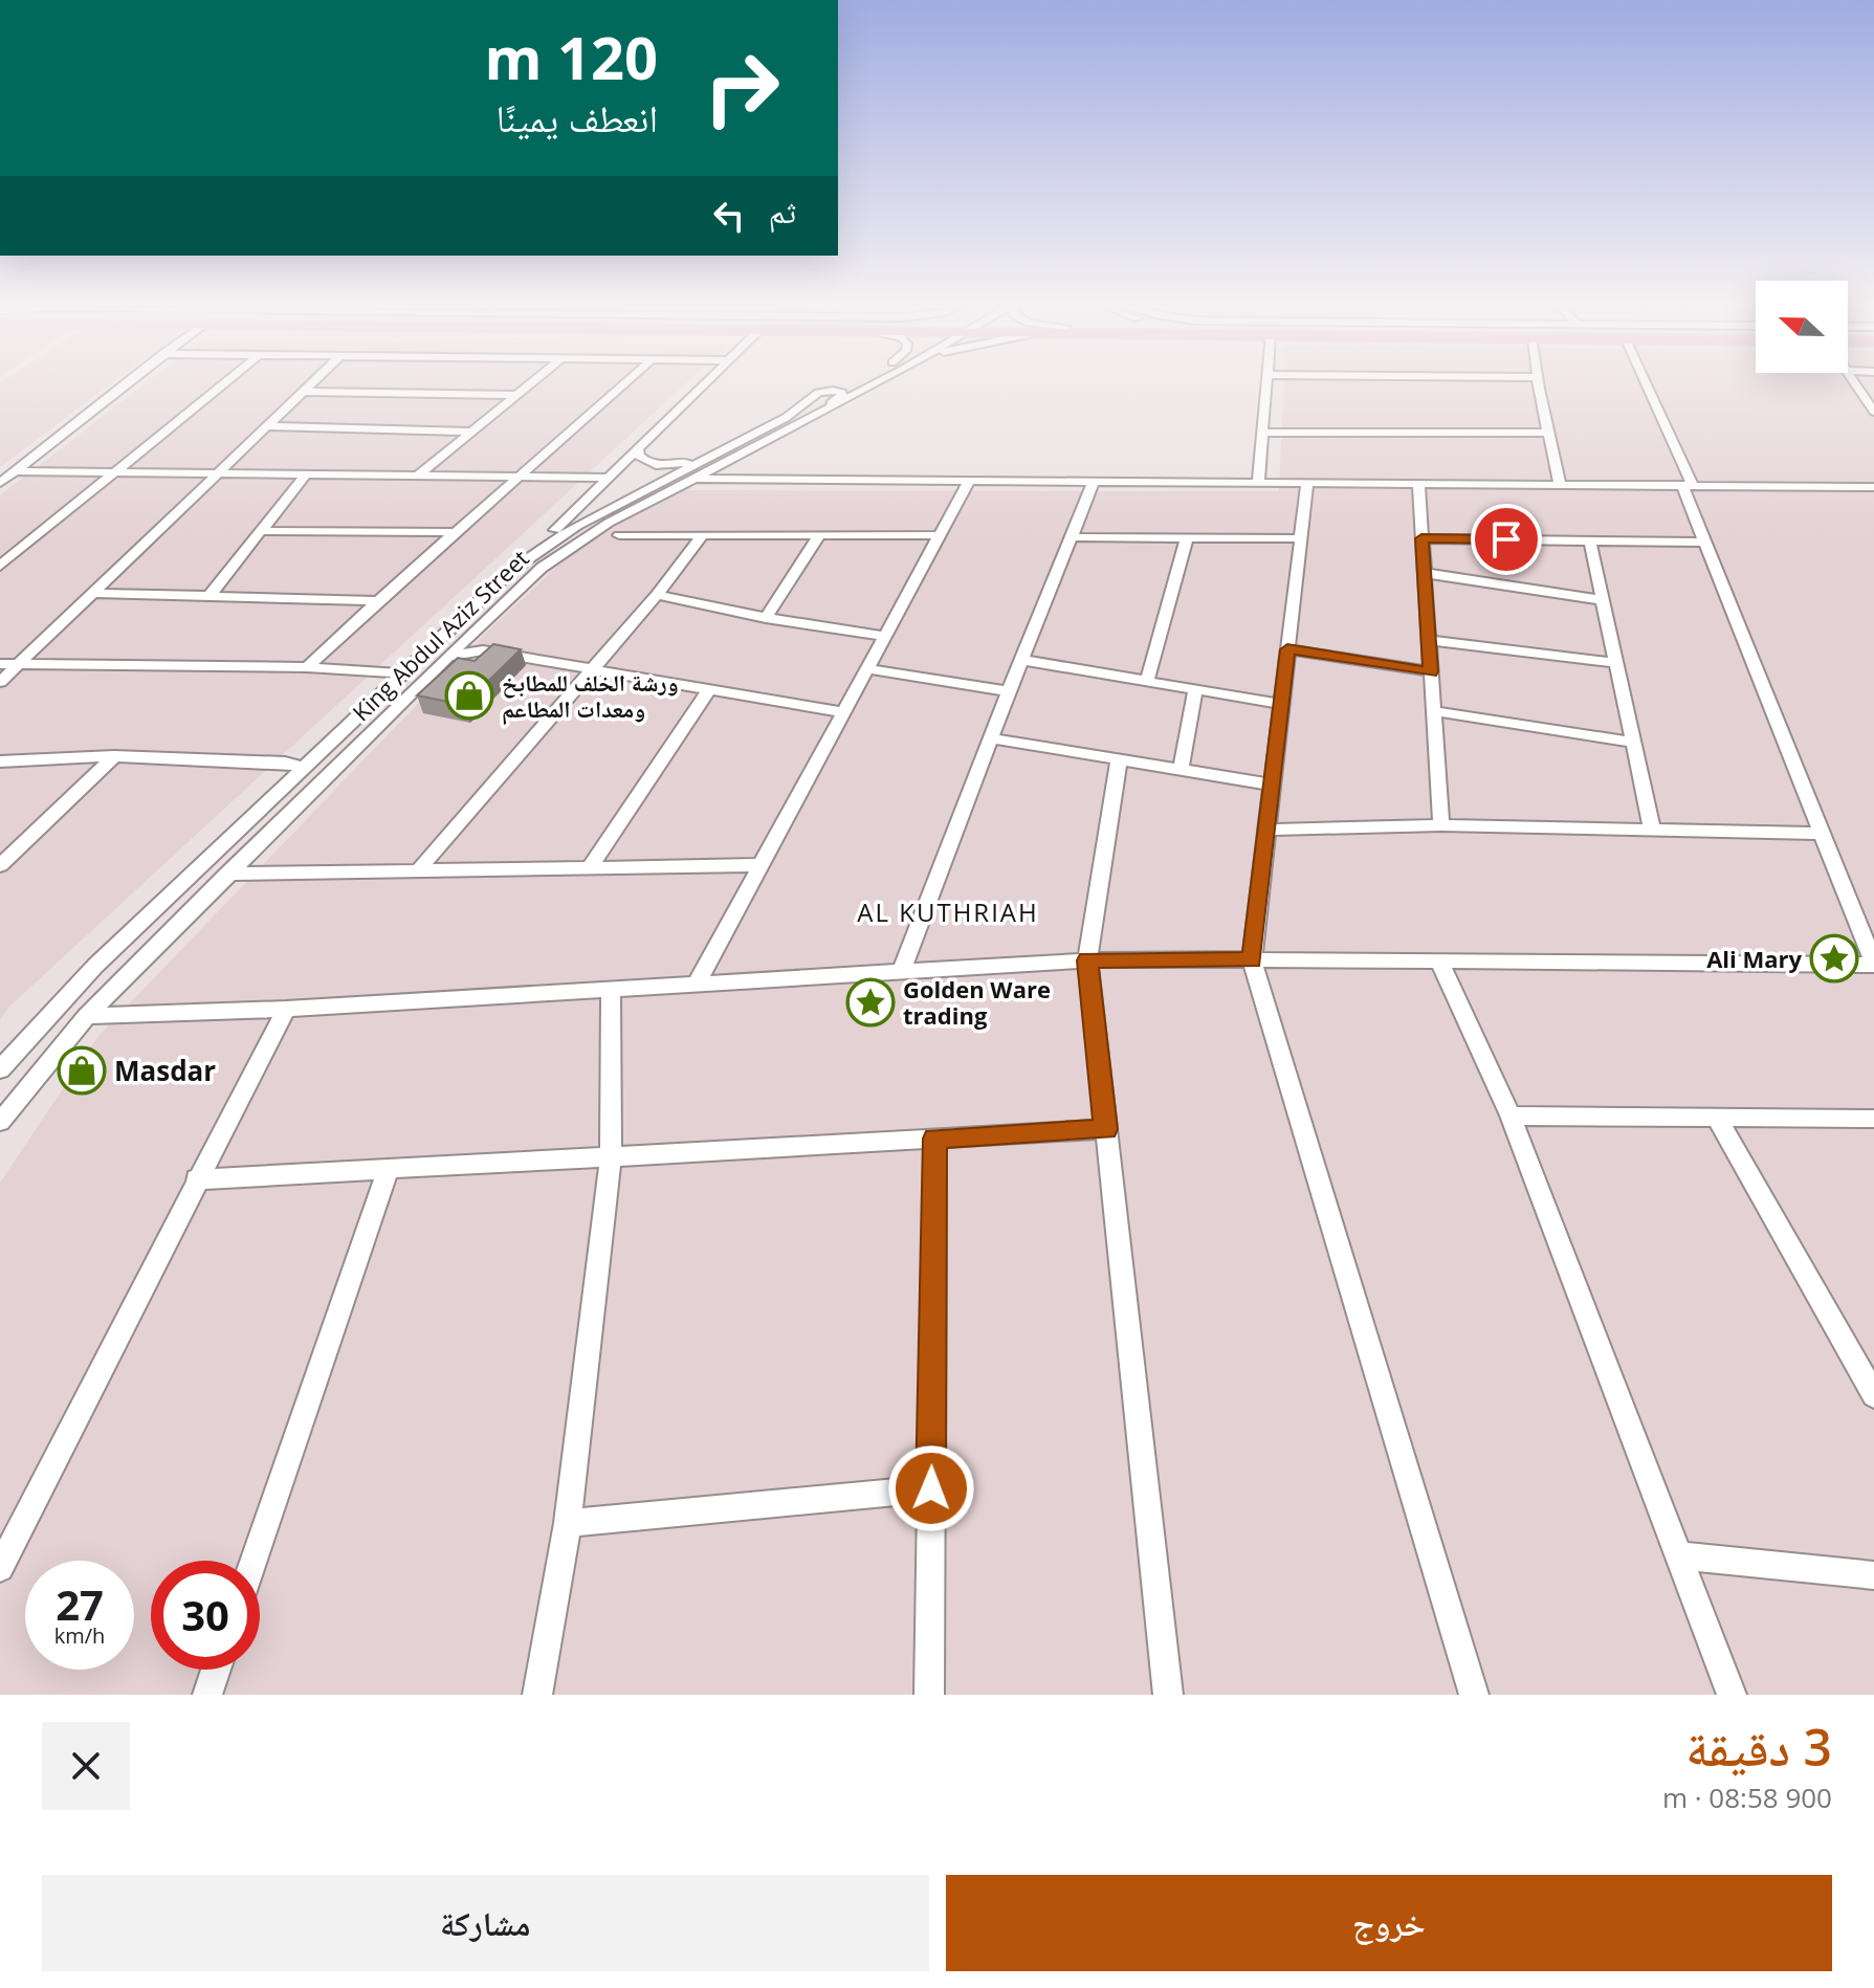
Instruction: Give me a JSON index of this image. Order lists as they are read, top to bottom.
{
  "streets": {
    "street": ["King Abdul Aziz Street"]
  },
  "districts": ["AL KUTHRIAH"],
  "places": {
    "shop": ["ورشة الخلف للمطابخ ومعدات المطاعم", "Masdar"],
    "place": ["Ali Mary", "Golden Ware trading"]
  },
  "north": "left",
  "page": {
    "turn": ["120 m", "انعطف يمينًا"],
    "then": "ثم",
    "speed": "27 km/h",
    "limit": "30",
    "heading": ["3 دقيقة", "900 m · 08:58"],
    "buttons": ["خروج", "مشاركة"]
  }
}
